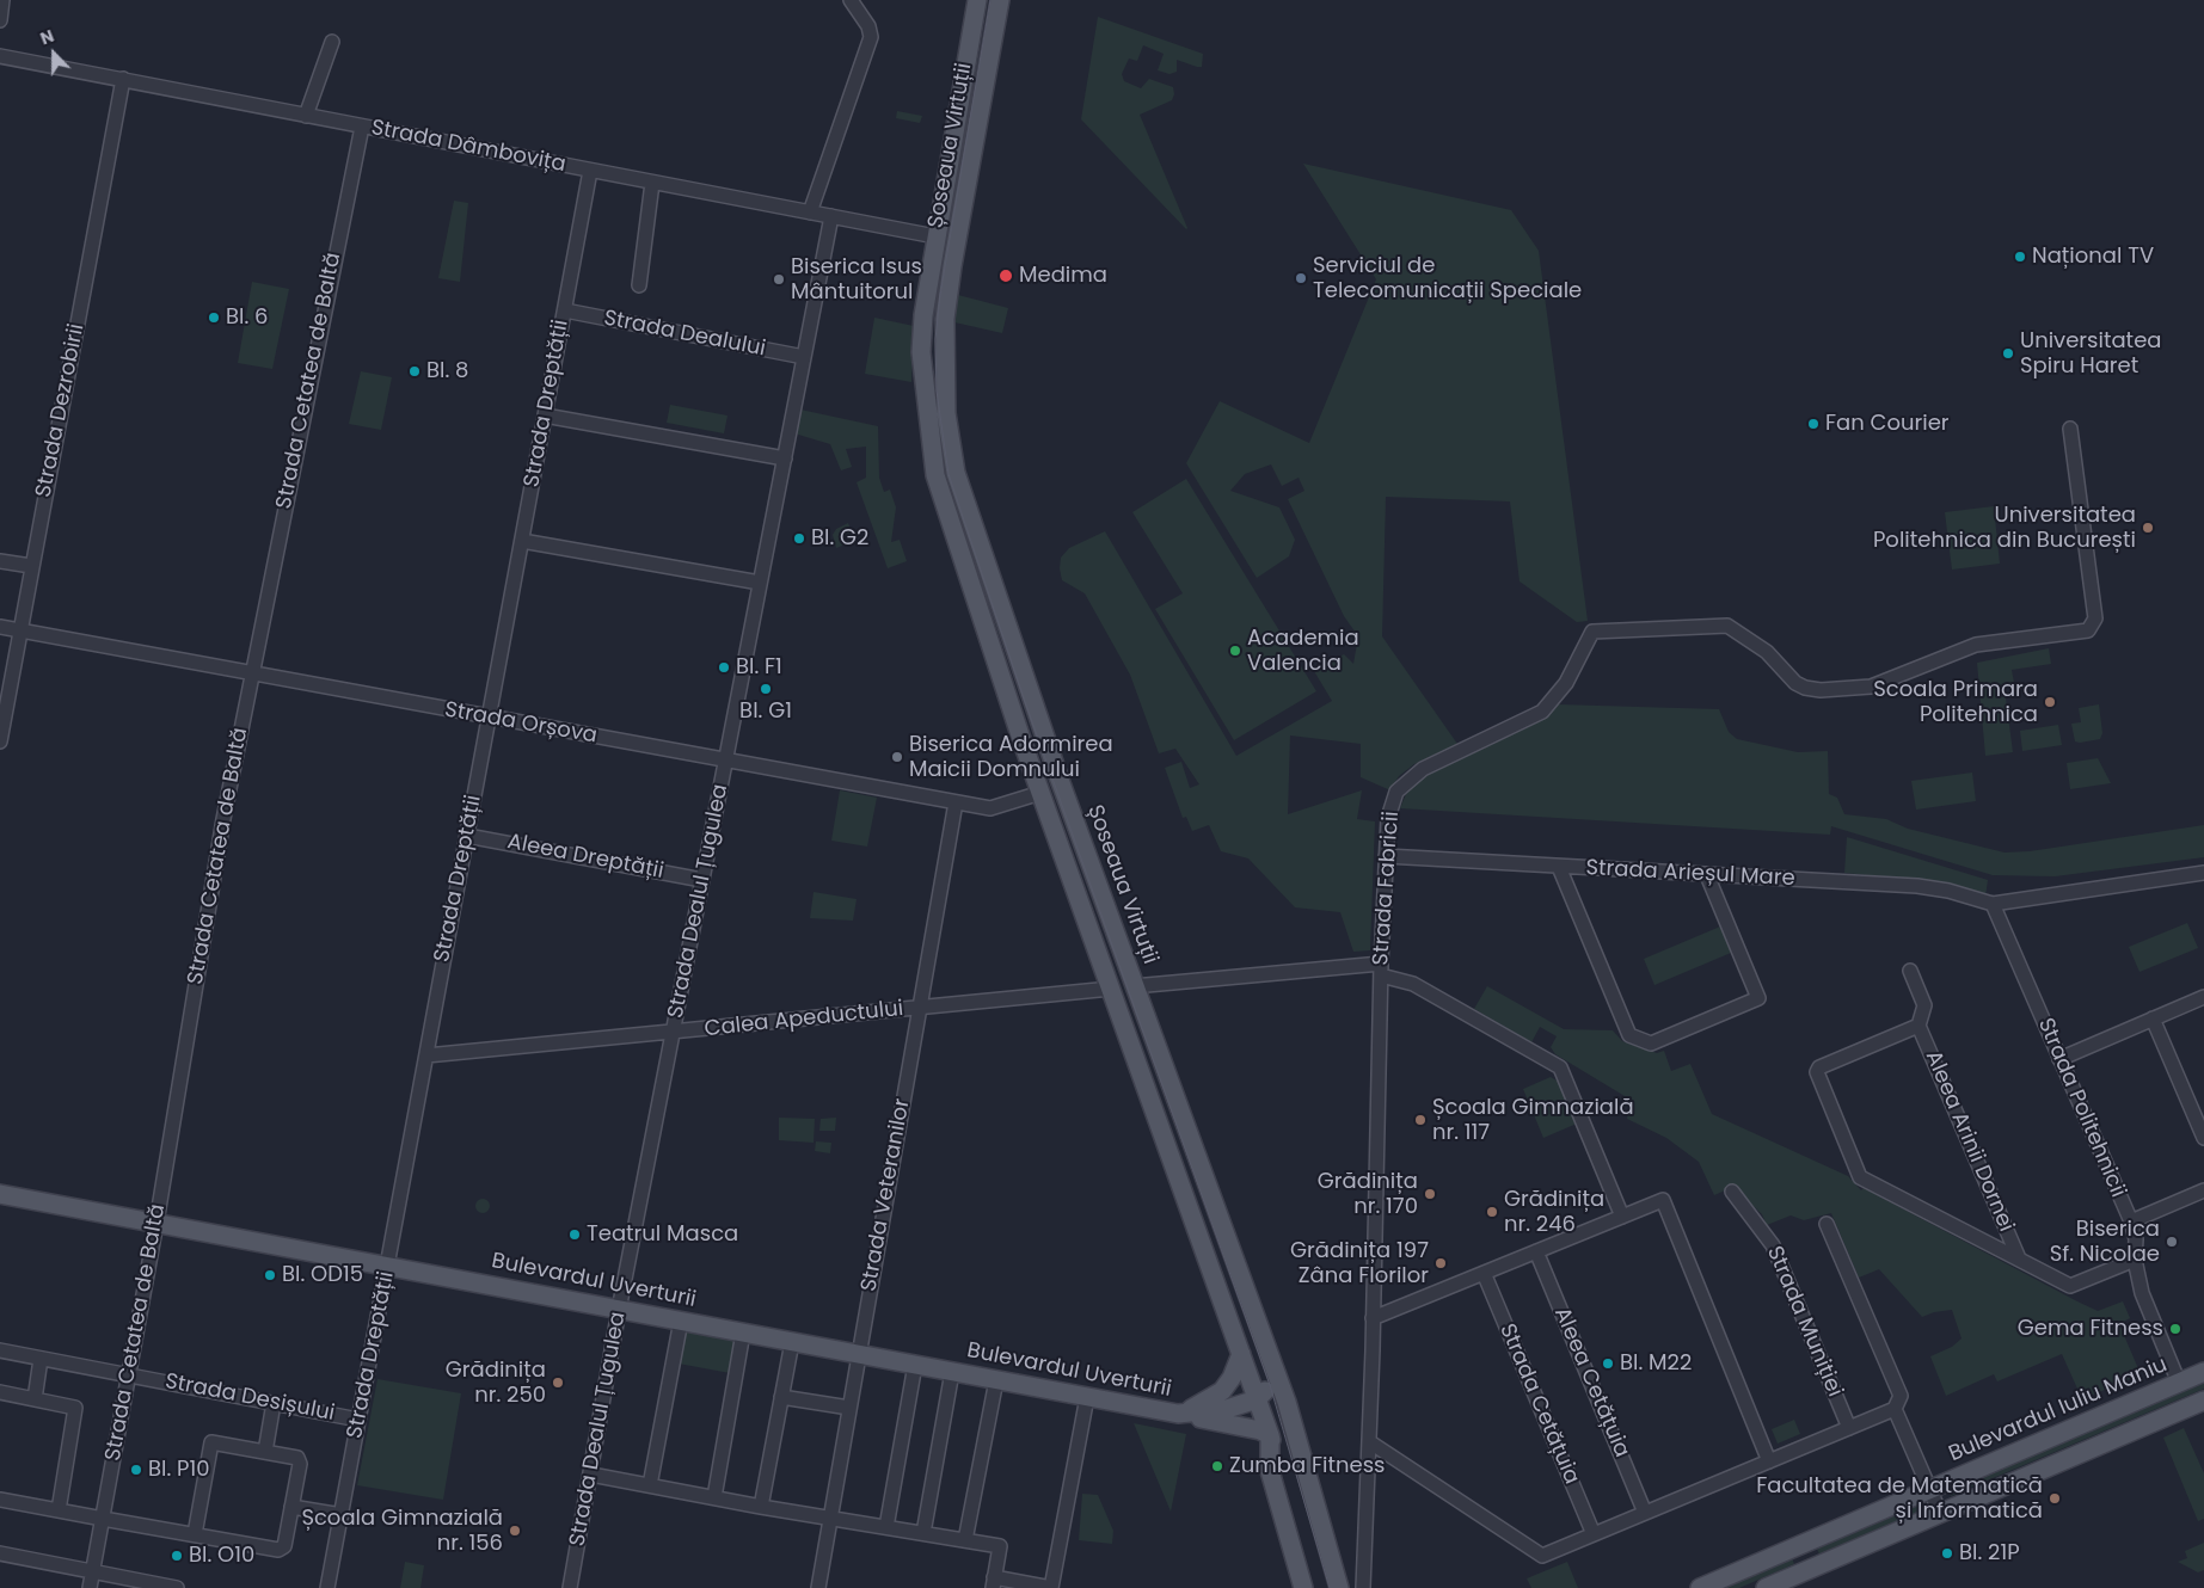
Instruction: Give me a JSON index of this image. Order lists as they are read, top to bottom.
{
  "streets": {
    "main road": ["Șoseaua Virtuții", "Bulevardul Uverturii", "Bulevardul Iuliu Maniu"],
    "street": [
      "Strada Dâmbovița",
      "Strada Dealului",
      "Strada Cetatea de Baltă",
      "Strada Dreptății",
      "Strada Dezrobirii",
      "Strada Orșova",
      "Aleea Dreptății",
      "Strada Arieșul Mare",
      "Strada Fabricii",
      "Strada Dealul Țugulea",
      "Calea Apeductului",
      "Strada Politehnicii",
      "Aleea Arinii Dornei",
      "Strada Veteranilor",
      "Strada Muniției",
      "Aleea Cetățuia",
      "Strada Desișului",
      "Strada Cetățuia"
    ]
  },
  "crossings": [
    ["Șoseaua Virtuții", "Strada Dâmbovița"],
    ["Șoseaua Virtuții", "Strada Orșova"],
    ["Șoseaua Virtuții", "Calea Apeductului"],
    ["Șoseaua Virtuții", "Bulevardul Uverturii"],
    ["Strada Dâmbovița", "Strada Cetatea de Baltă"],
    ["Strada Dâmbovița", "Strada Dreptății"],
    ["Strada Dâmbovița", "Strada Dezrobirii"],
    ["Strada Dâmbovița", "Strada Dealul Țugulea"],
    ["Strada Dealului", "Strada Dreptății"],
    ["Strada Dealului", "Strada Dealul Țugulea"],
    ["Strada Cetatea de Baltă", "Strada Orșova"],
    ["Strada Cetatea de Baltă", "Bulevardul Uverturii"],
    ["Strada Cetatea de Baltă", "Strada Desișului"],
    ["Strada Dreptății", "Strada Orșova"],
    ["Strada Dreptății", "Aleea Dreptății"],
    ["Strada Dreptății", "Calea Apeductului"],
    ["Strada Dreptății", "Bulevardul Uverturii"],
    ["Strada Dreptății", "Strada Desișului"],
    ["Strada Dezrobirii", "Strada Orșova"],
    ["Strada Orșova", "Strada Dealul Țugulea"],
    ["Strada Orșova", "Strada Veteranilor"],
    ["Aleea Dreptății", "Strada Dealul Țugulea"],
    ["Strada Arieșul Mare", "Strada Fabricii"],
    ["Strada Arieșul Mare", "Strada Politehnicii"],
    ["Strada Dealul Țugulea", "Calea Apeductului"],
    ["Strada Dealul Țugulea", "Bulevardul Uverturii"],
    ["Calea Apeductului", "Strada Veteranilor"],
    ["Strada Politehnicii", "Aleea Arinii Dornei"],
    ["Strada Politehnicii", "Bulevardul Iuliu Maniu"],
    ["Strada Veteranilor", "Bulevardul Uverturii"]
  ],
  "places": [
    "Național TV",
    "Medima",
    "Serviciul de Telecomunicații Speciale",
    "Biserica Isus Mântuitorul",
    "Bl. 6",
    "Universitatea Spiru Haret",
    "Bl. 8",
    "Fan Courier",
    "Universitatea Politehnica din București",
    "Bl. G2",
    "Academia Valencia",
    "Bl. F1",
    "Bl. G1",
    "Scoala Primara Politehnica",
    "Biserica Adormirea Maicii Domnului",
    "Școala Gimnazială nr. 117",
    "Grădinița nr. 170",
    "Grădinița nr. 246",
    "Teatrul Masca",
    "Biserica Sf. Nicolae",
    "Grădinița 197 Zâna Florilor",
    "Bl. OD15",
    "Gema Fitness",
    "Bl. M22",
    "Grădinița nr. 250",
    "Zumba Fitness",
    "Bl. P10",
    "Facultatea de Matematică și Informatică",
    "Școala Gimnazială nr. 156",
    "Bl. 21P",
    "Bl. O10"
  ],
  "north": "top"
}
